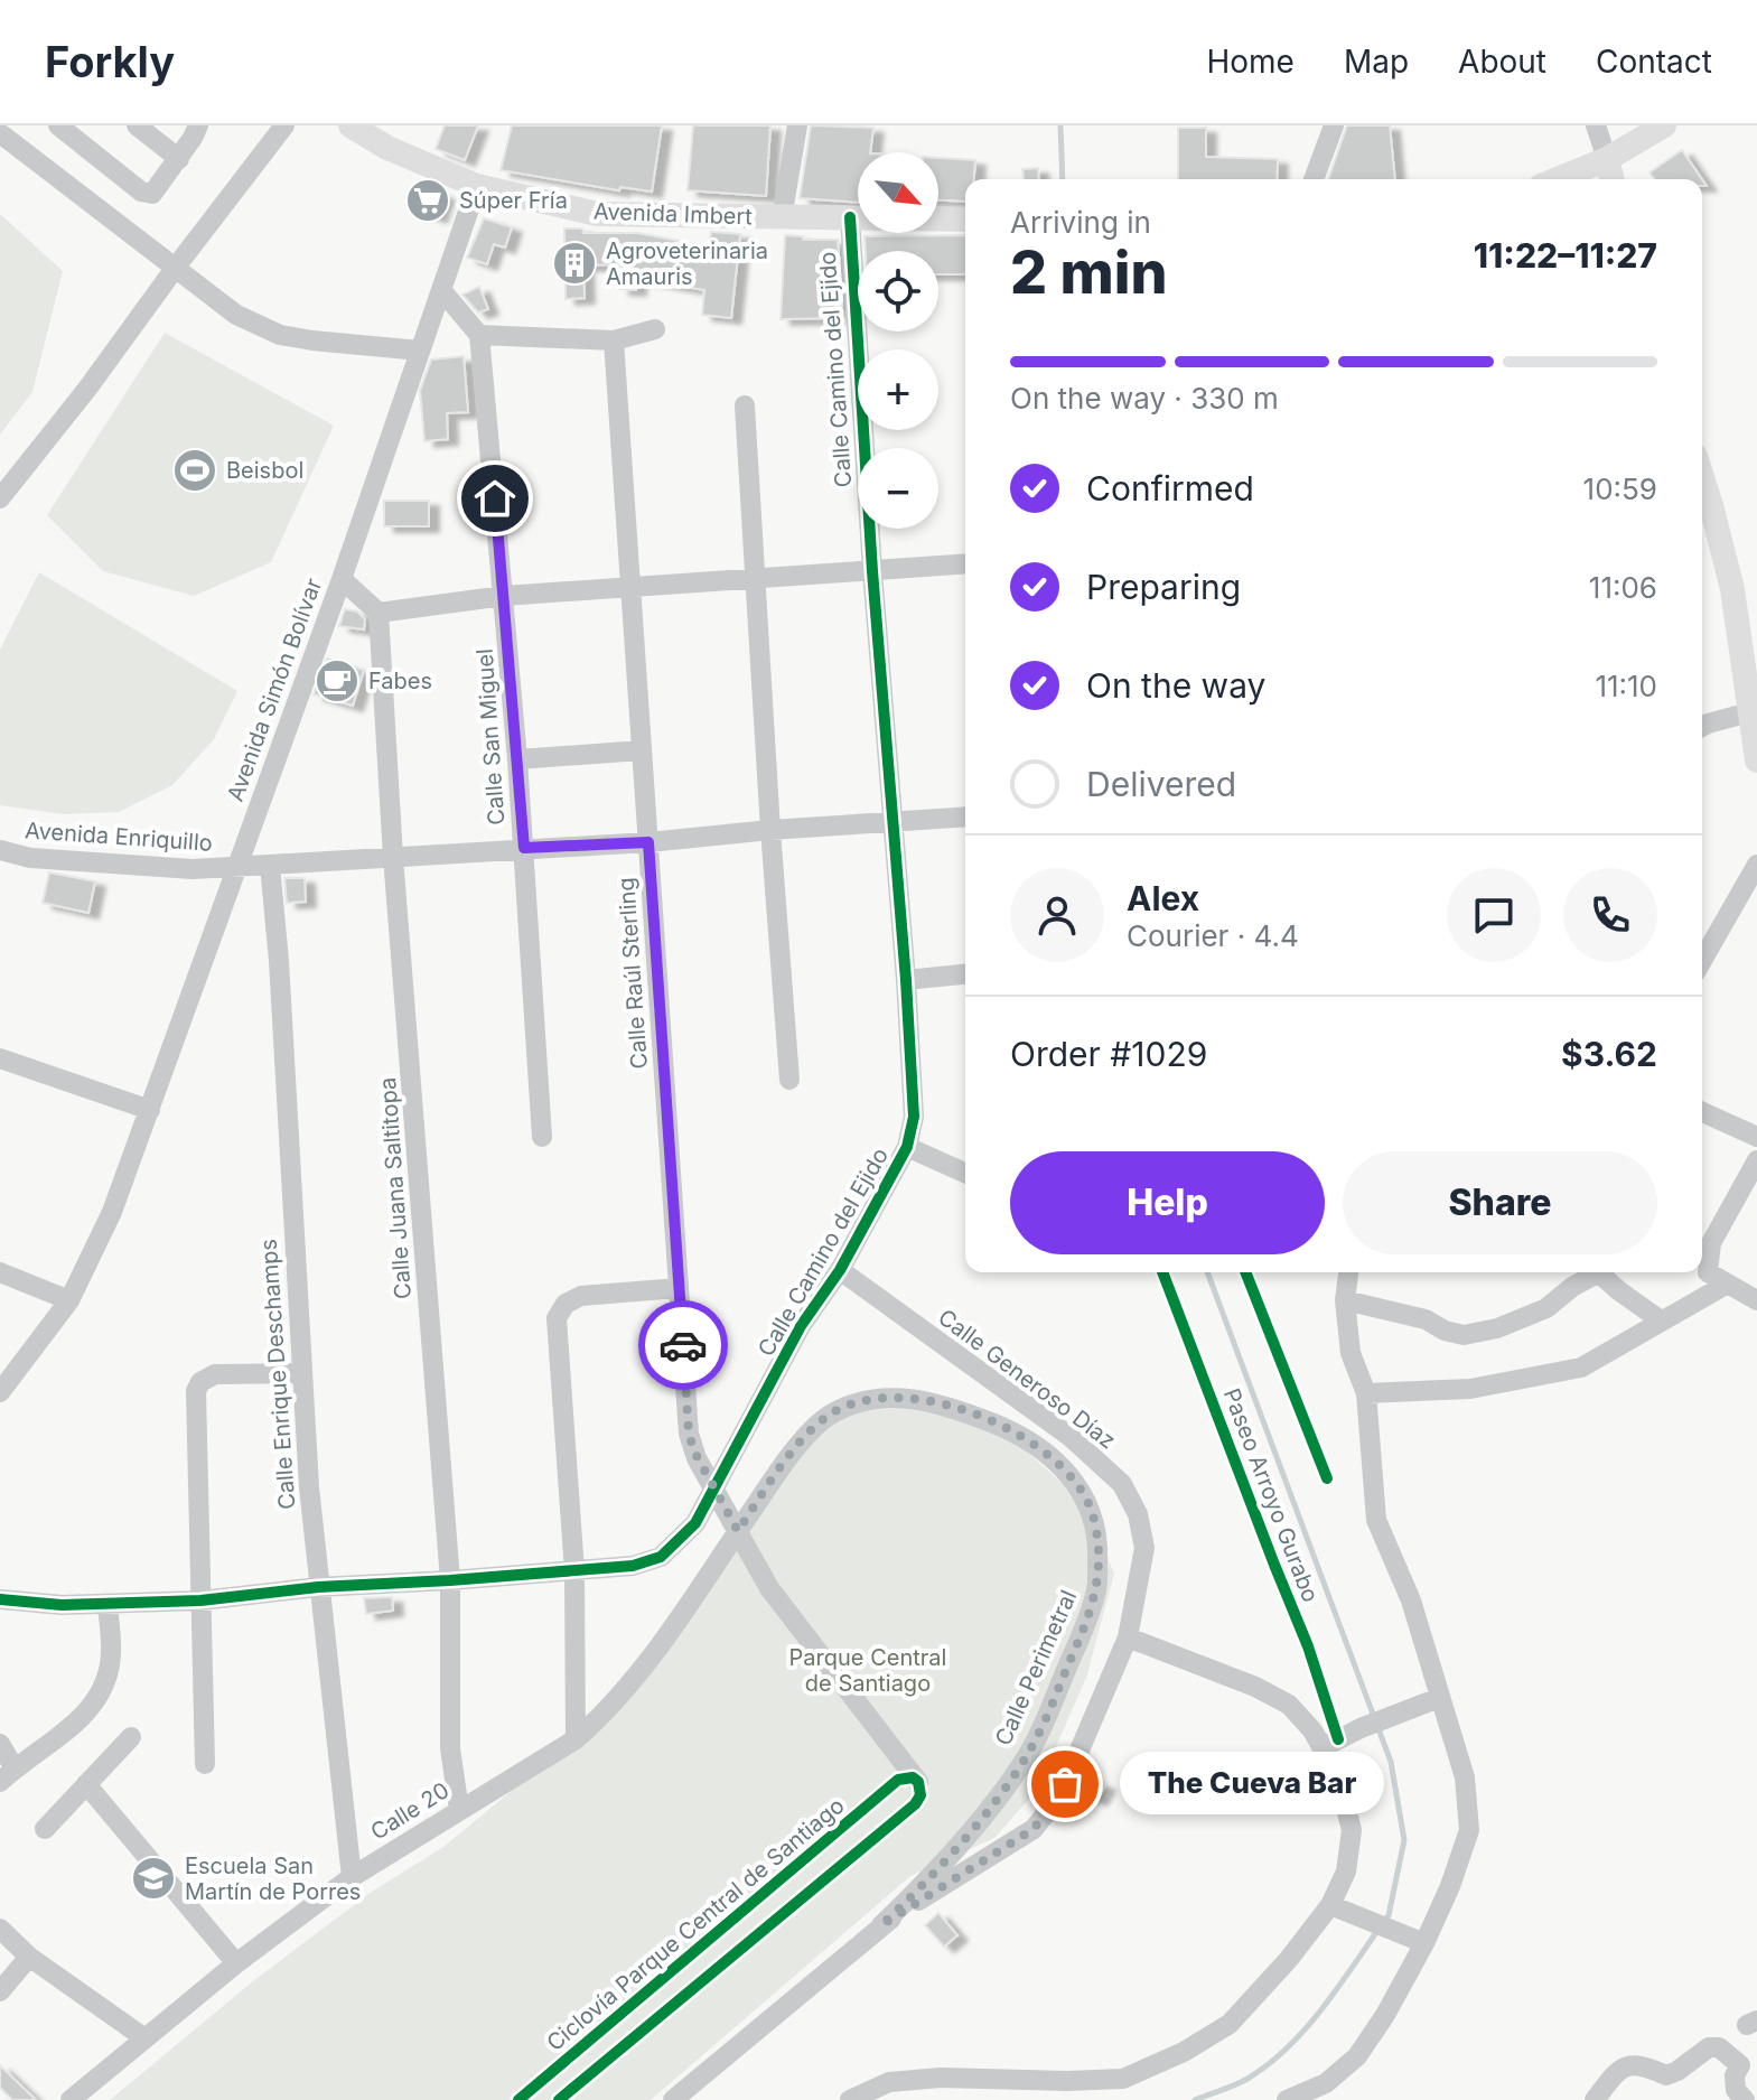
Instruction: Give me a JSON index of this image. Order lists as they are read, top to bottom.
{
  "streets": {
    "main road": ["Avenida Imbert"],
    "street": [
      "Calle Camino del Ejido",
      "Avenida Simón Bolívar",
      "Calle San Miguel",
      "Avenida Enriquillo",
      "Calle Raúl Sterling",
      "Calle Juana Saltitopa",
      "Calle Enrique Deschamps",
      "Calle Generoso Díaz",
      "Calle Perimetral",
      "Calle 20"
    ],
    "cycle path": ["Paseo Arroyo Gurabo", "Ciclovía Parque Central de Santiago"]
  },
  "crossings": [
    ["Avenida Imbert", "Calle Camino del Ejido"],
    ["Avenida Imbert", "Avenida Simón Bolívar"],
    ["Calle Camino del Ejido", "Avenida Enriquillo"],
    ["Calle Camino del Ejido", "Calle Raúl Sterling"],
    ["Calle Camino del Ejido", "Calle Juana Saltitopa"],
    ["Calle Camino del Ejido", "Calle Enrique Deschamps"],
    ["Calle Camino del Ejido", "Calle Generoso Díaz"],
    ["Avenida Simón Bolívar", "Avenida Enriquillo"],
    ["Calle San Miguel", "Avenida Enriquillo"],
    ["Avenida Enriquillo", "Calle Raúl Sterling"],
    ["Avenida Enriquillo", "Calle Juana Saltitopa"],
    ["Avenida Enriquillo", "Calle Enrique Deschamps"],
    ["Calle Raúl Sterling", "Calle Perimetral"],
    ["Calle Raúl Sterling", "Calle 20"],
    ["Calle Juana Saltitopa", "Calle 20"],
    ["Calle Enrique Deschamps", "Calle 20"],
    ["Calle Generoso Díaz", "Calle Perimetral"],
    ["Calle Perimetral", "Calle 20"]
  ],
  "parks": ["Parque Central de Santiago"],
  "places": {
    "supermarket": ["Súper Fría"],
    "building": ["Agroveterinaria Amauris"],
    "sports": ["Beisbol"],
    "cafe": ["Fabes"],
    "other": ["The Cueva Bar"],
    "school or university": ["Escuela San Martín de Porres"]
  },
  "north": "bottom right",
  "page": {
    "header": "Forkly",
    "nav": [
      "Home",
      "Map",
      "About",
      "Contact"
    ],
    "map_buttons": ["+", "−"],
    "heading": ["2 min", "Arriving in", "11:22–11:27"],
    "panel": [
      "Alex",
      "Courier · 4.4",
      "Order #1029",
      "$3.62"
    ],
    "bar": "On the way · 330 m",
    "list": [
      ["Confirmed", "10:59"],
      ["Preparing", "11:06"],
      ["On the way", "11:10"],
      "Delivered"
    ],
    "buttons": ["Help", "Share"],
    "bubble": "The Cueva Bar"
  }
}
